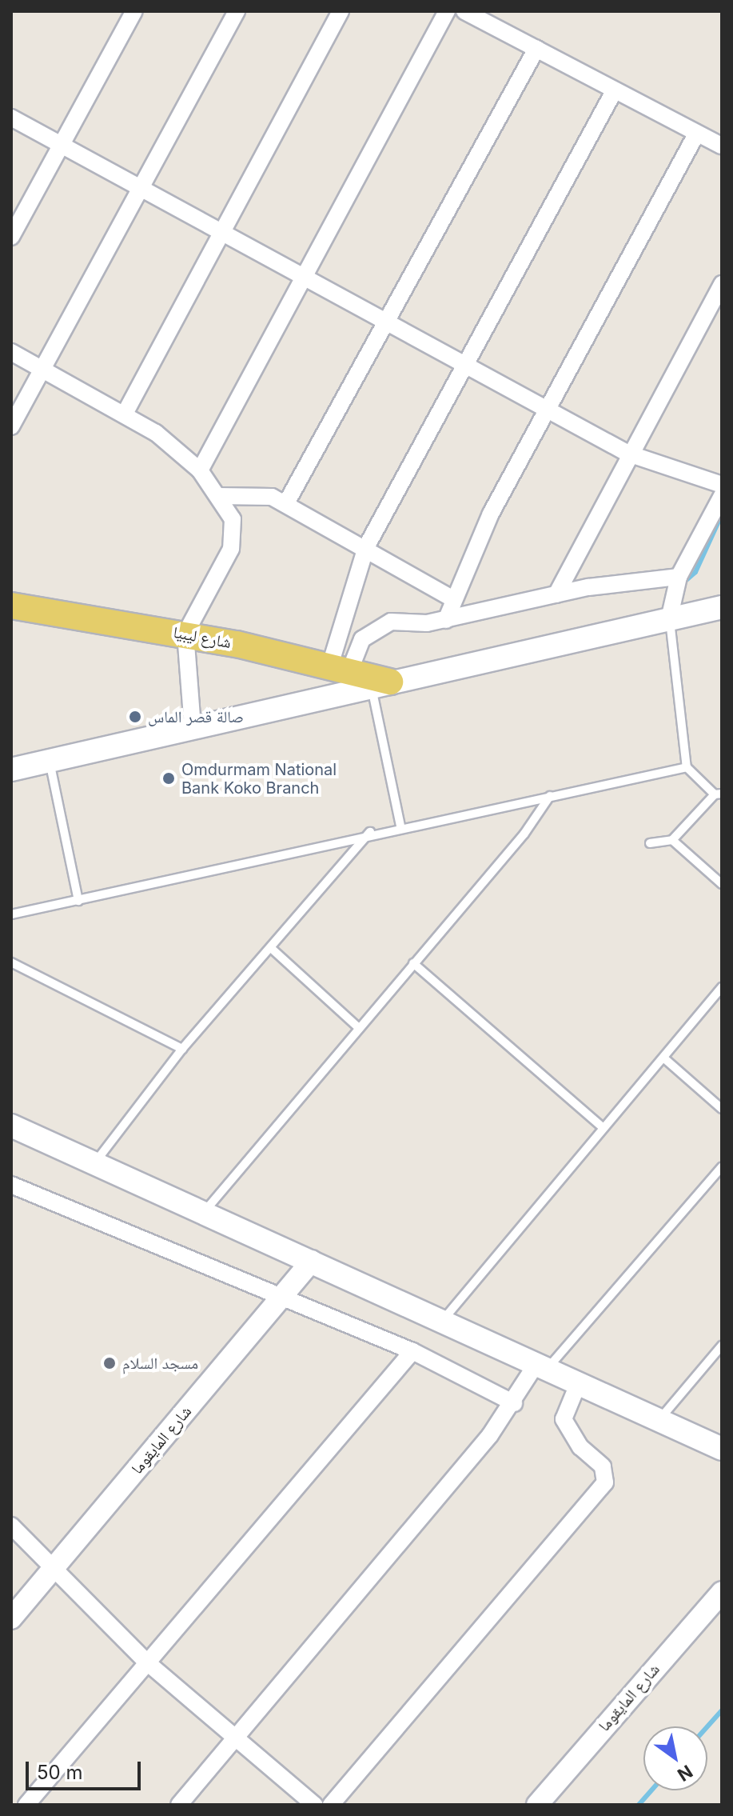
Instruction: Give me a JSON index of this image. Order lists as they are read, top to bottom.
{
  "streets": {
    "main road": ["شارع ليبيا"],
    "street": ["شارع المايقوما"]
  },
  "places": ["صالة قصر الماس", "Omdurmam National Bank Koko Branch", "مسجد السلام"],
  "scale_bar": "50 m",
  "north": "bottom right"
}
